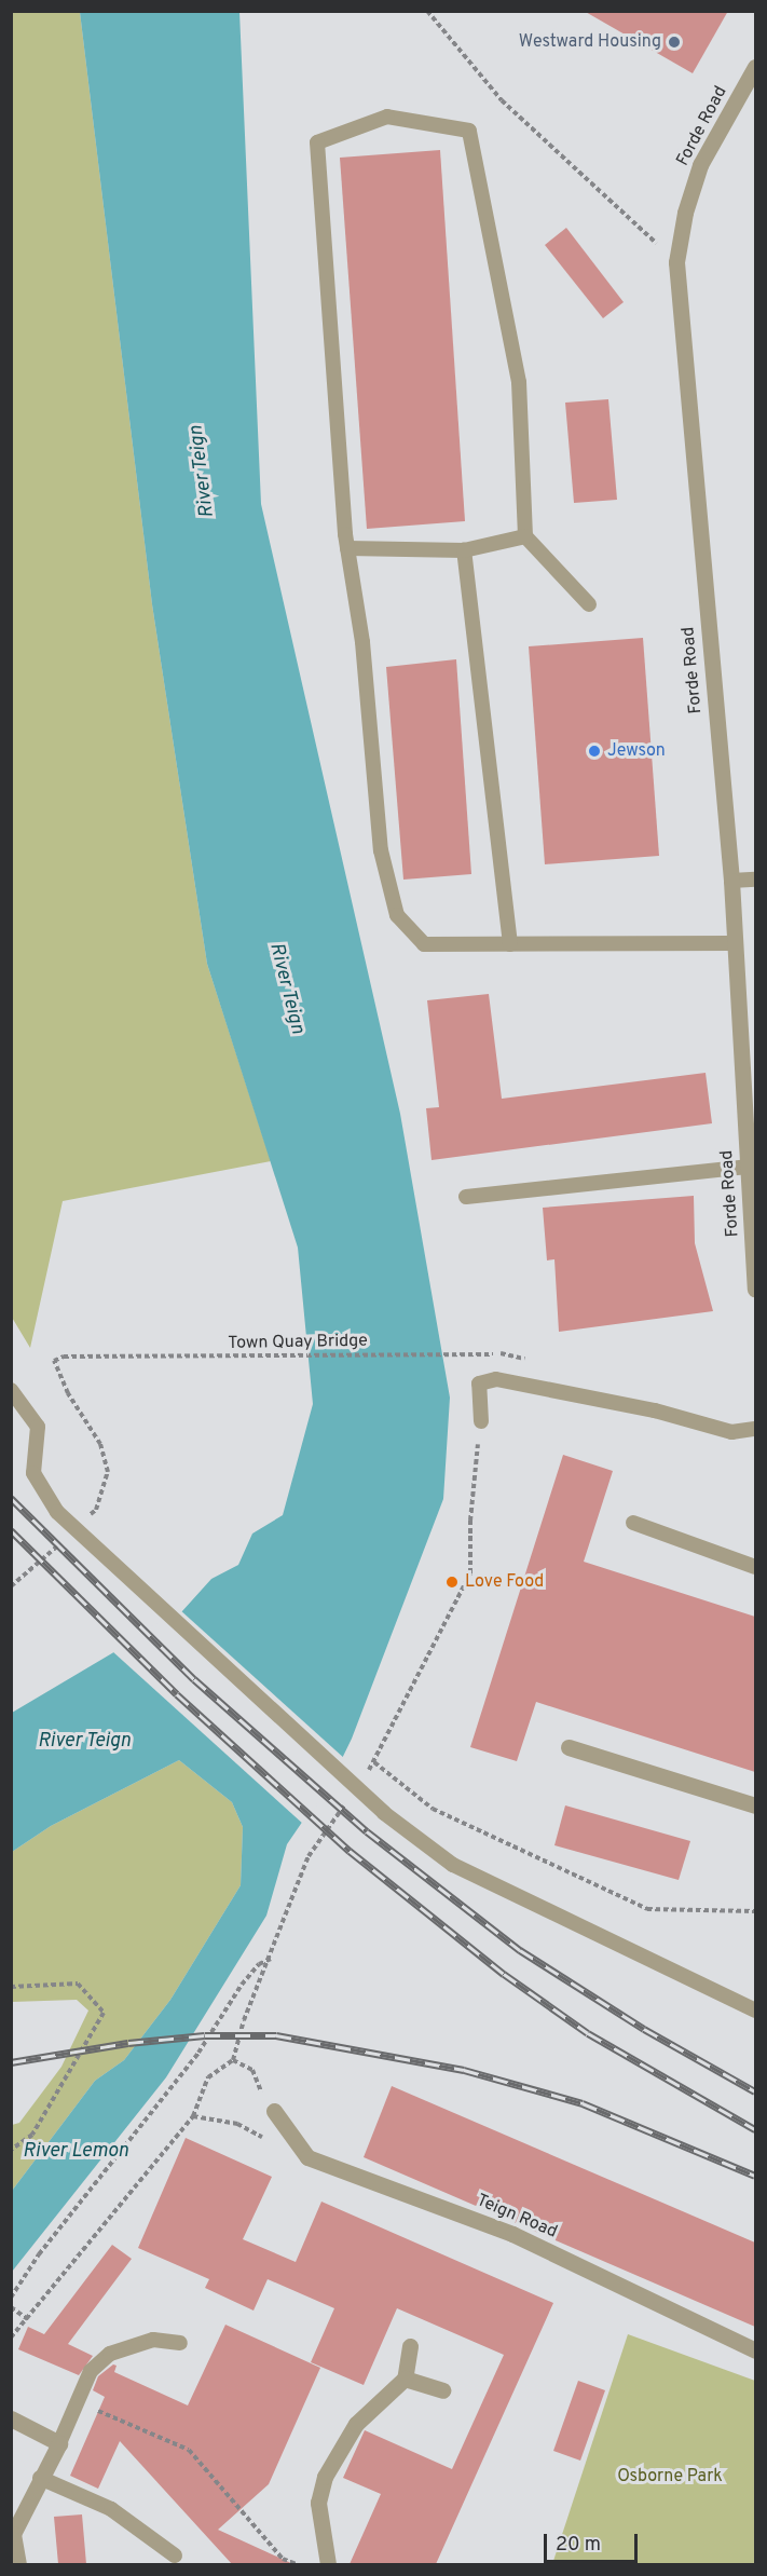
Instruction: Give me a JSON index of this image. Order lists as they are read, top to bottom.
{
  "streets": {
    "street": ["Forde Road", "Teign Road"],
    "path": ["Town Quay Bridge"]
  },
  "water": ["River Teign", "River Lemon"],
  "parks": ["Osborne Park"],
  "places": ["Westward Housing", "Jewson", "Love Food"],
  "scale_bar": "20 m"
}
